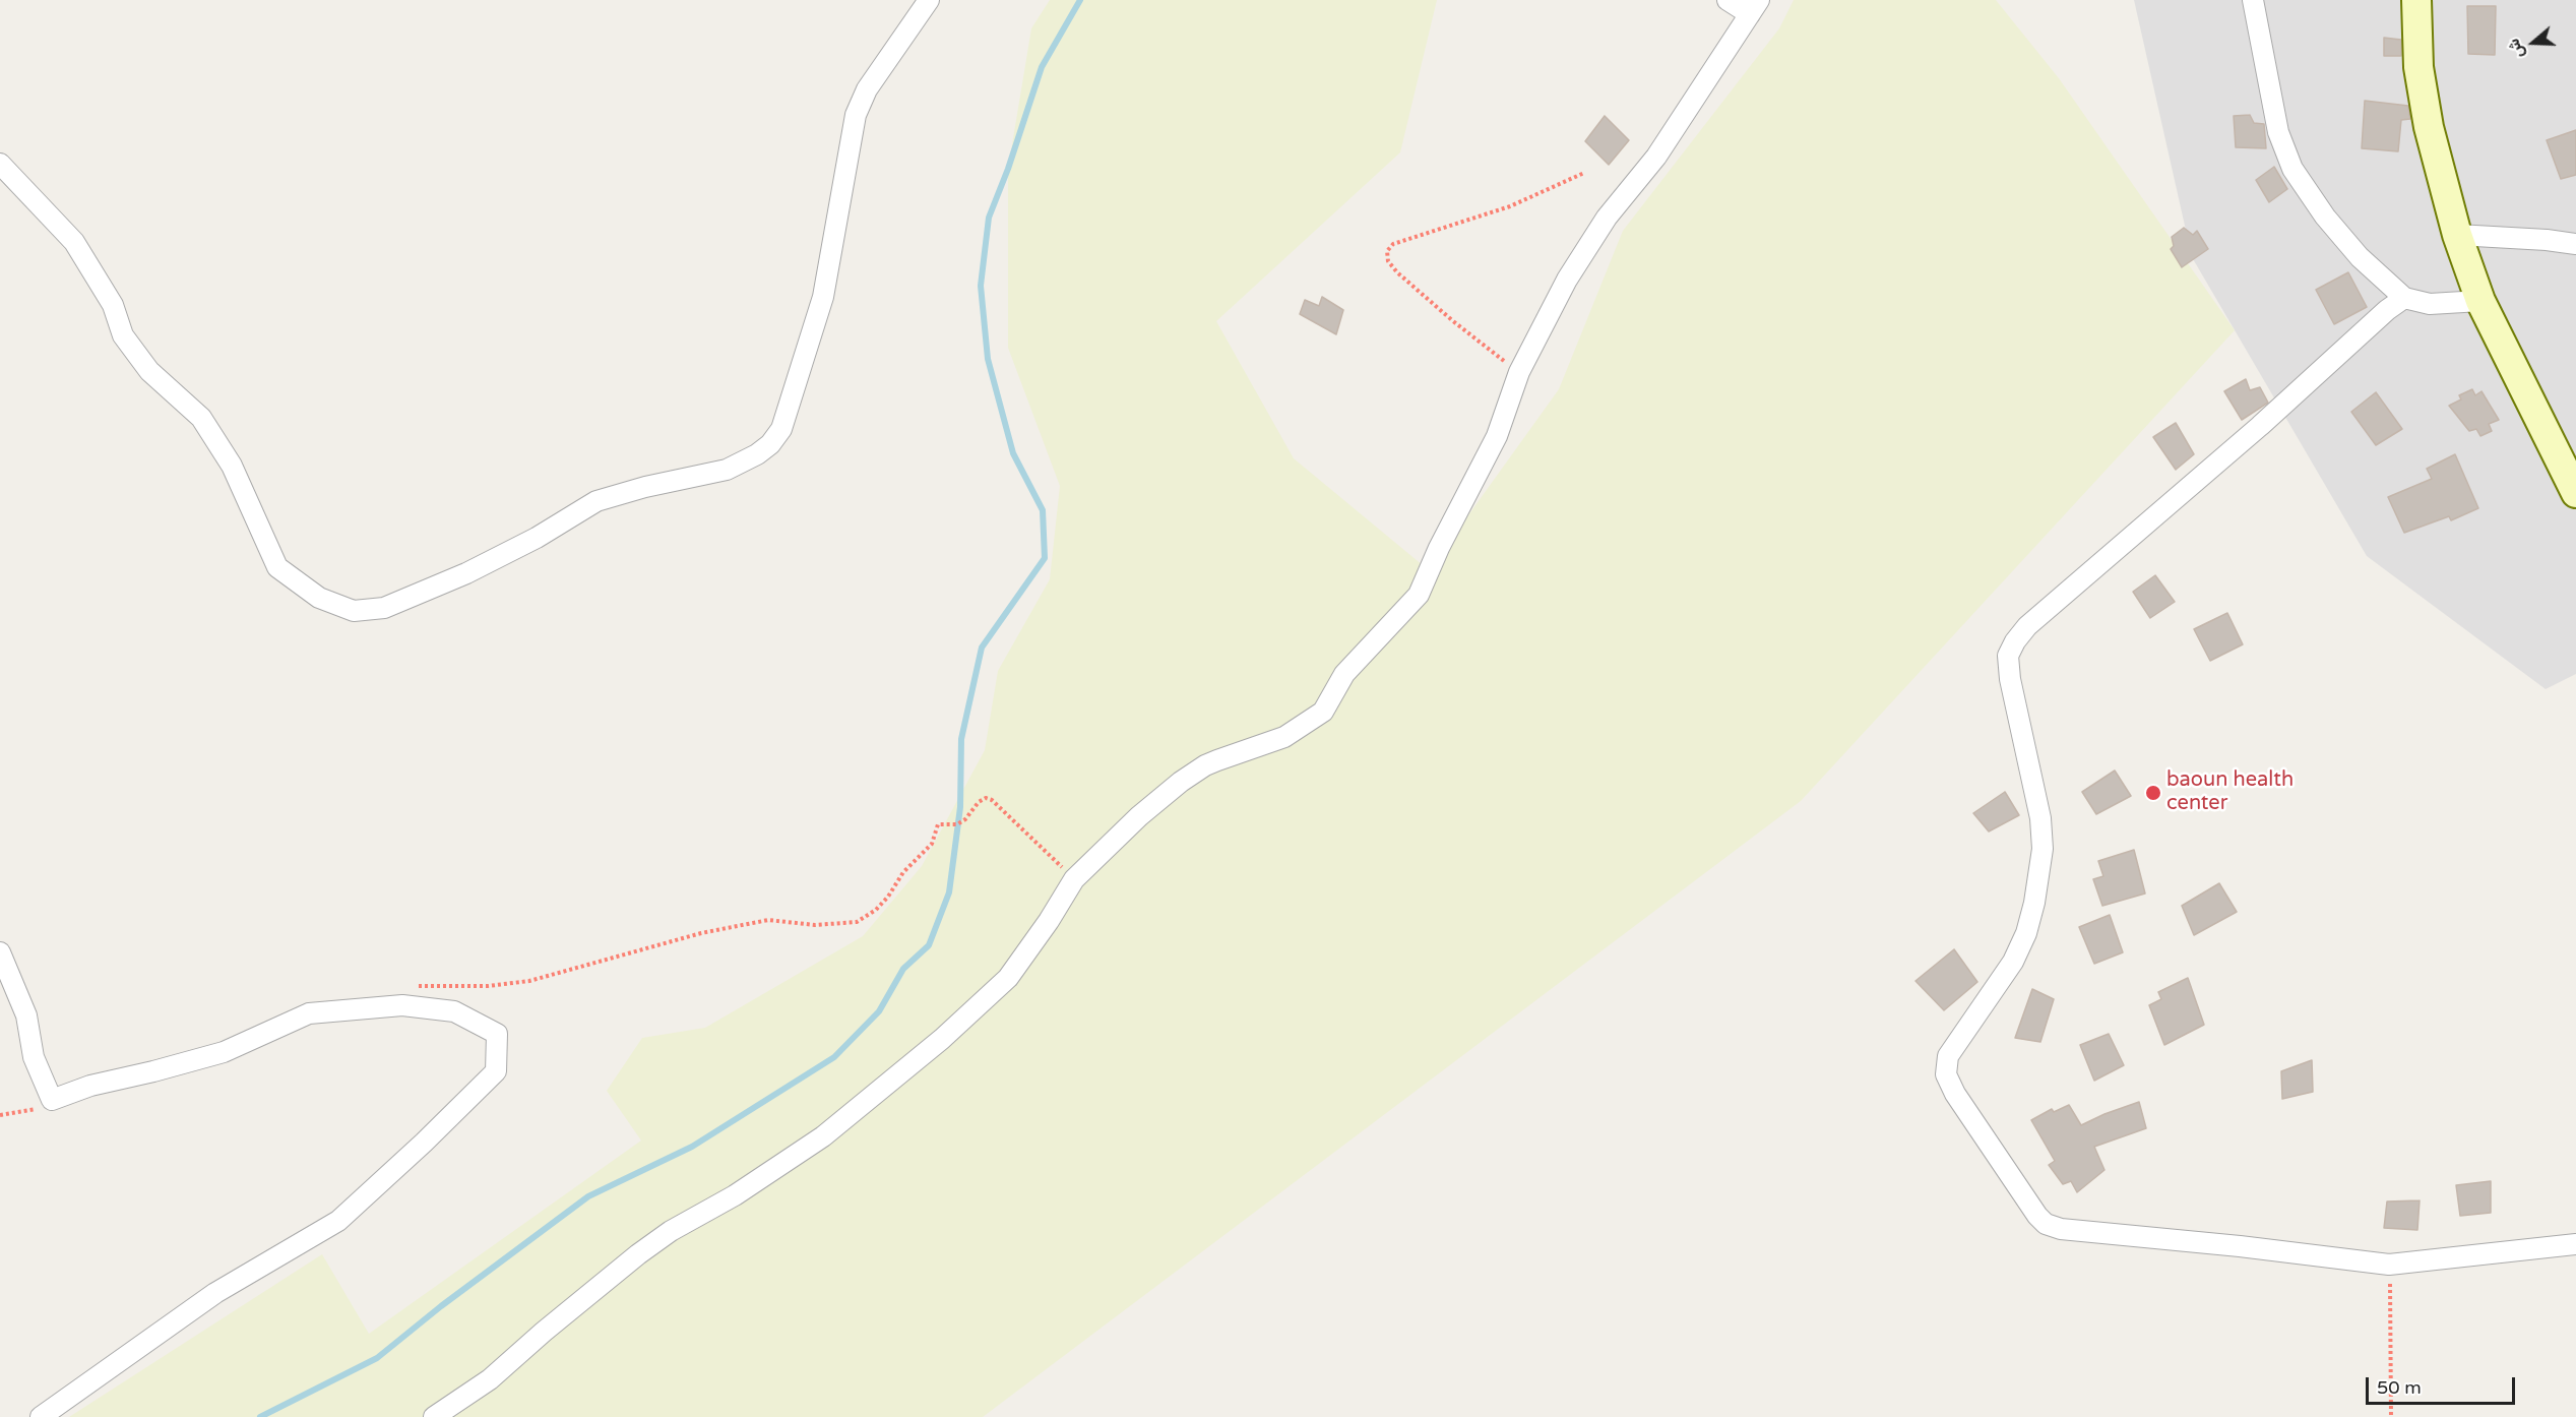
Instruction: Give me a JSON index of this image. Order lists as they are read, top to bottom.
{
  "places": ["baoun health center"],
  "scale_bar": "50 m",
  "north": "left"
}
